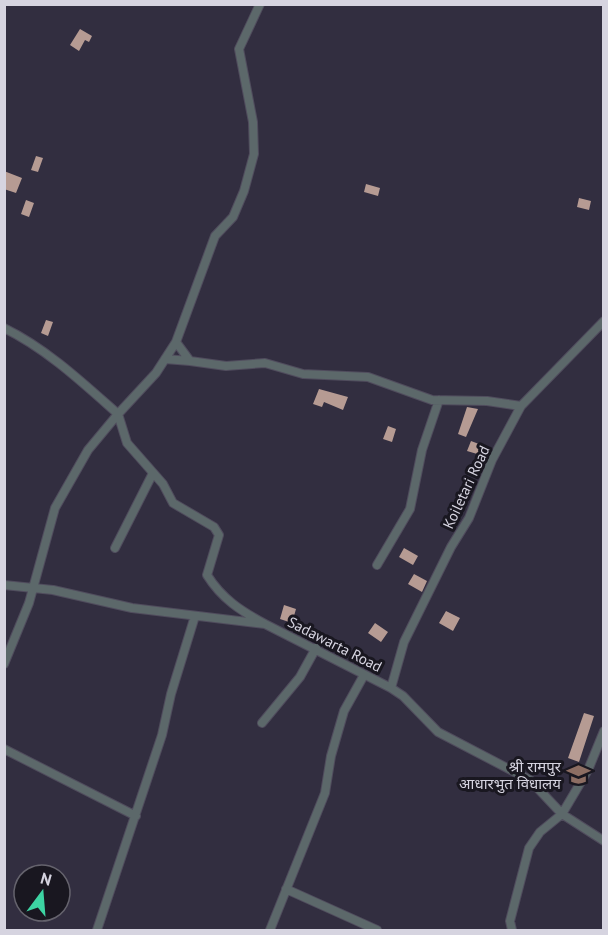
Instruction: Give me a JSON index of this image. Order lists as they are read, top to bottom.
{
  "streets": {
    "street": ["Koiletari Road", "Sadawarta Road"]
  },
  "crossings": [
    ["Koiletari Road", "Sadawarta Road"]
  ],
  "places": {
    "school or university": ["श्री रामपुर आधारभुत विधालय"]
  },
  "north": "top"
}
